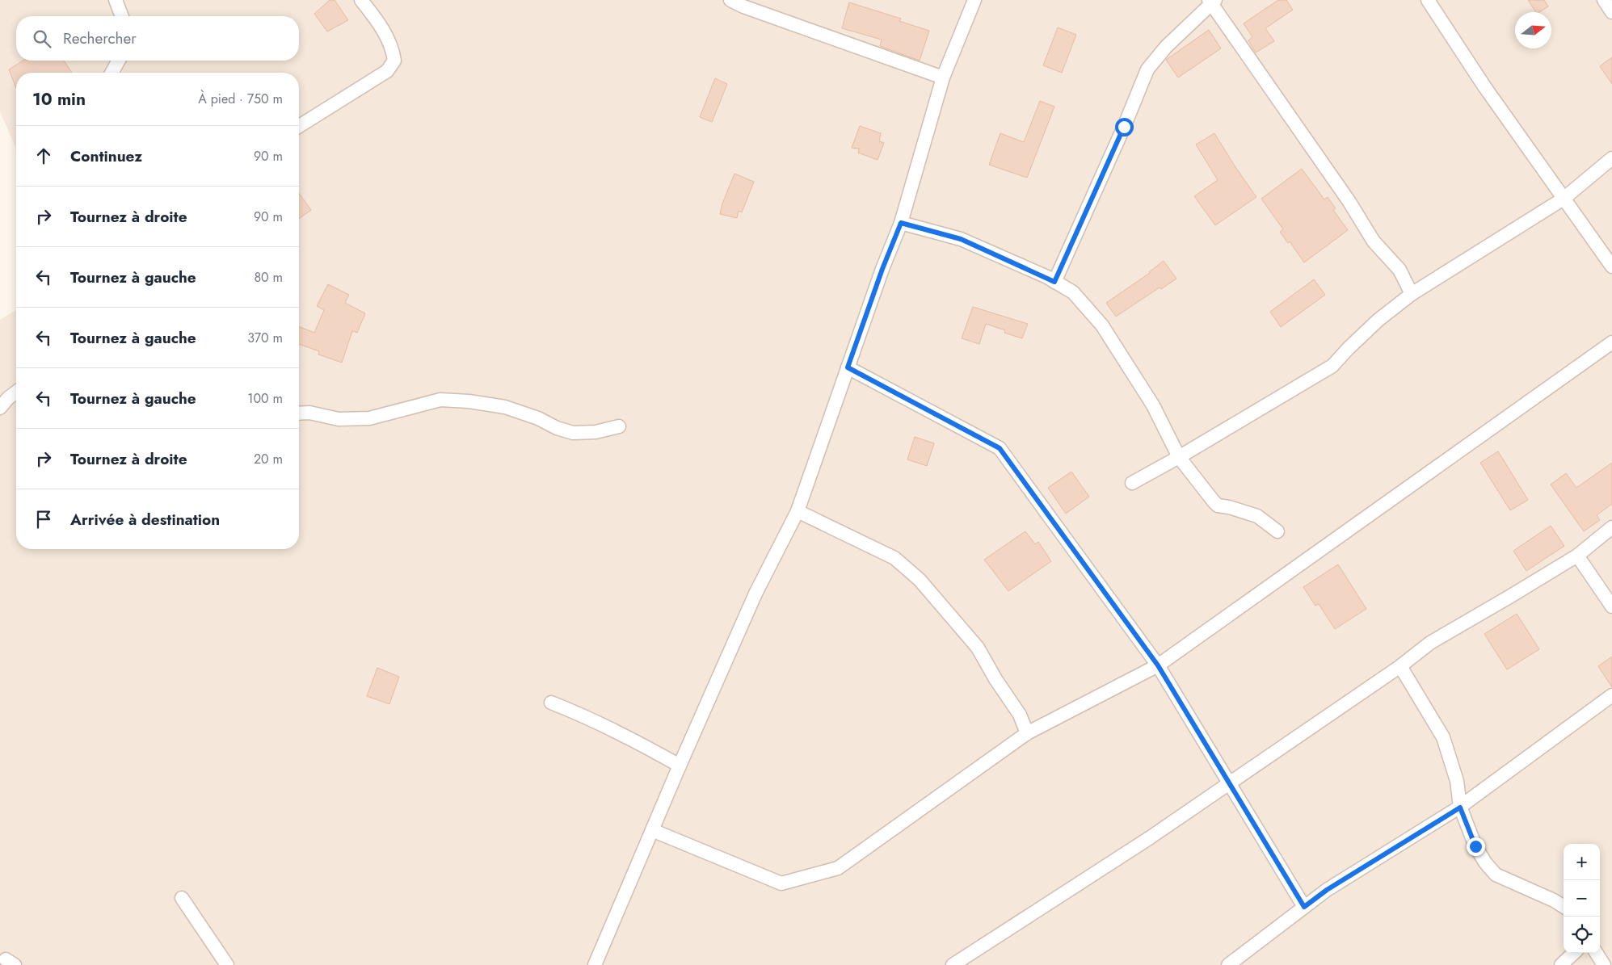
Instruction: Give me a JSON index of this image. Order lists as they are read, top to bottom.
{
  "north": "right",
  "page": {
    "search": "Rechercher",
    "heading": ["10 min", "À pied · 750 m"],
    "list": [
      ["Continuez", "90 m"],
      ["Tournez à droite", "90 m"],
      ["Tournez à gauche", "80 m"],
      ["Tournez à gauche", "370 m"],
      ["Tournez à gauche", "100 m"],
      ["Tournez à droite", "20 m"],
      "Arrivée à destination"
    ],
    "map_buttons": ["+", "−"]
  }
}
